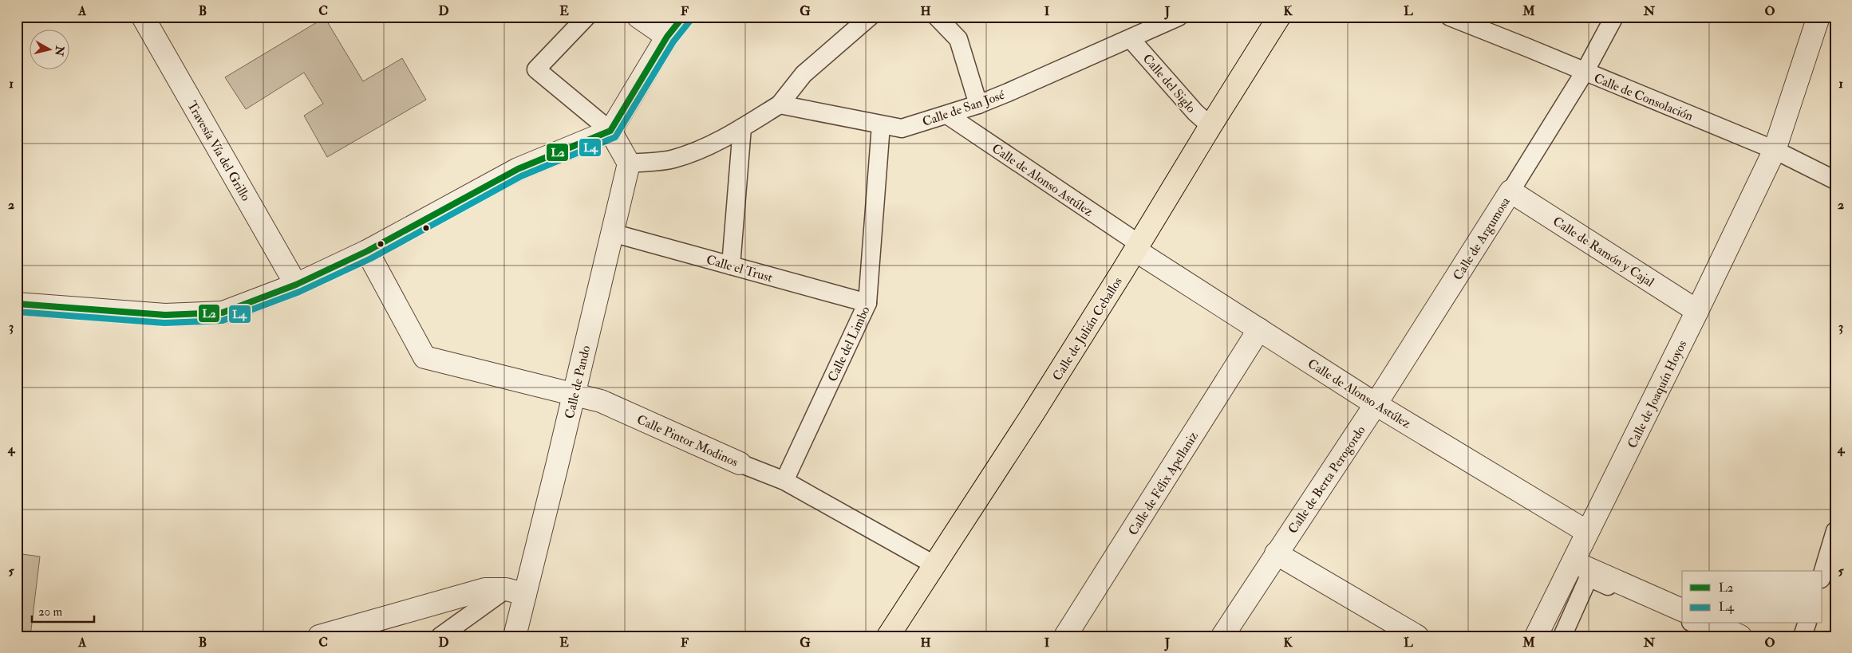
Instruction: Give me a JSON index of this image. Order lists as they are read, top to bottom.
{
  "streets": {
    "highway": ["Calle de Julián Ceballos"],
    "street": [
      "Calle del Siglo",
      "Calle de Consolación",
      "Calle de San José",
      "Travesía Vía del Grillo",
      "Calle de Alonso Astúlez",
      "Calle de Argumosa",
      "Calle de Ramón y Cajal",
      "Calle el Trust",
      "Calle del Limbo",
      "Calle de Pando",
      "Calle de Joaquín Hoyos",
      "Calle Pintor Modinos",
      "Calle de Berta Perogordo",
      "Calle de Félix Apellaniz"
    ]
  },
  "crossings": [
    ["Calle del Siglo", "Calle de San José"],
    ["Calle del Siglo", "Calle de Julián Ceballos"],
    ["Calle de Consolación", "Calle de Argumosa"],
    ["Calle de Consolación", "Calle de Joaquín Hoyos"],
    ["Calle de San José", "Calle de Alonso Astúlez"],
    ["Calle de San José", "Calle del Limbo"],
    ["Calle de Alonso Astúlez", "Calle de Argumosa"],
    ["Calle de Alonso Astúlez", "Calle de Julián Ceballos"],
    ["Calle de Alonso Astúlez", "Calle de Joaquín Hoyos"],
    ["Calle de Alonso Astúlez", "Calle de Berta Perogordo"],
    ["Calle de Alonso Astúlez", "Calle de Félix Apellaniz"],
    ["Calle de Argumosa", "Calle de Ramón y Cajal"],
    ["Calle de Argumosa", "Calle de Berta Perogordo"],
    ["Calle de Ramón y Cajal", "Calle de Joaquín Hoyos"],
    ["Calle el Trust", "Calle del Limbo"],
    ["Calle el Trust", "Calle de Pando"],
    ["Calle de Julián Ceballos", "Calle Pintor Modinos"],
    ["Calle del Limbo", "Calle Pintor Modinos"],
    ["Calle de Pando", "Calle Pintor Modinos"]
  ],
  "lines": ["transit line L2", "transit line L4"],
  "legend": ["L2", "L4"],
  "scale_bar": "20 m",
  "north": "right",
  "grid": {
    "columns": [
      "A",
      "B",
      "C",
      "D",
      "E",
      "F",
      "G",
      "H",
      "I",
      "J",
      "K",
      "L",
      "M",
      "N",
      "O"
    ],
    "rows": [
      "1",
      "2",
      "3",
      "4",
      "5"
    ]
  }
}
